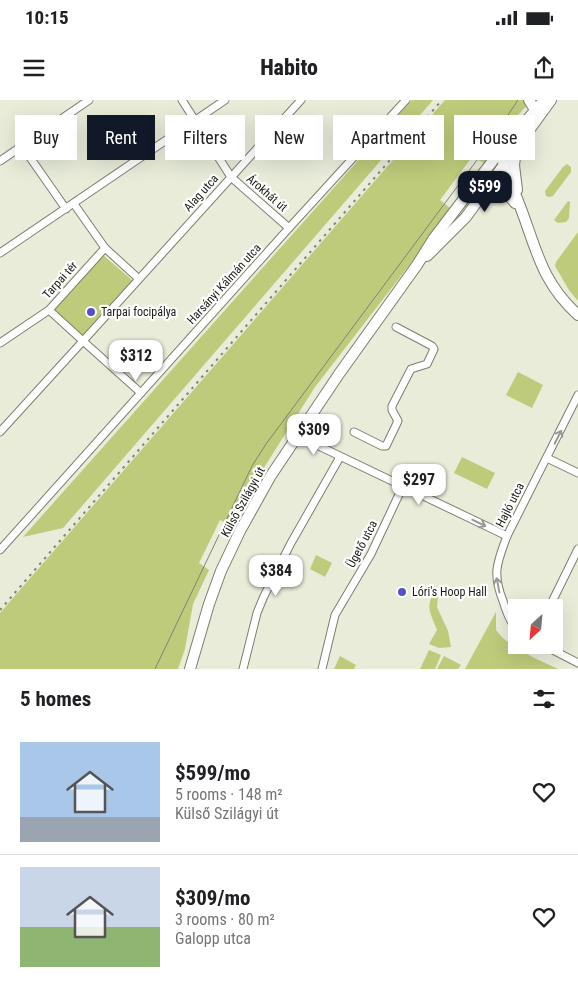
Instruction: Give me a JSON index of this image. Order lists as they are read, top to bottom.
{
  "streets": {
    "street": [
      "Alag utca",
      "Árokhát út",
      "Tarpai tér",
      "Harsányi Kálmán utca",
      "Külső Szilágyi út",
      "Hajló utca",
      "Ügető utca"
    ]
  },
  "crossings": [
    ["Alag utca", "Árokhát út"],
    ["Árokhát út", "Harsányi Kálmán utca"],
    ["Tarpai tér", "Harsányi Kálmán utca"]
  ],
  "one_way": ["Hajló utca"],
  "places": ["Tarpai focipálya", "Lóri's Hoop Hall"],
  "north": "bottom left",
  "page": {
    "status": "10:15",
    "header": "Habito",
    "chip": [
      "Buy",
      "Rent",
      "Filters",
      "New",
      "Apartment",
      "House"
    ],
    "price": [
      "$599",
      "$312",
      "$309",
      "$297",
      "$384"
    ],
    "heading": "5 homes",
    "list": [
      {
        "name": "$599/mo",
        "note": "5 rooms · 148 m² · Külső Szilágyi út"
      },
      {
        "name": "$309/mo",
        "note": "3 rooms · 80 m² · Galopp utca"
      }
    ]
  }
}
